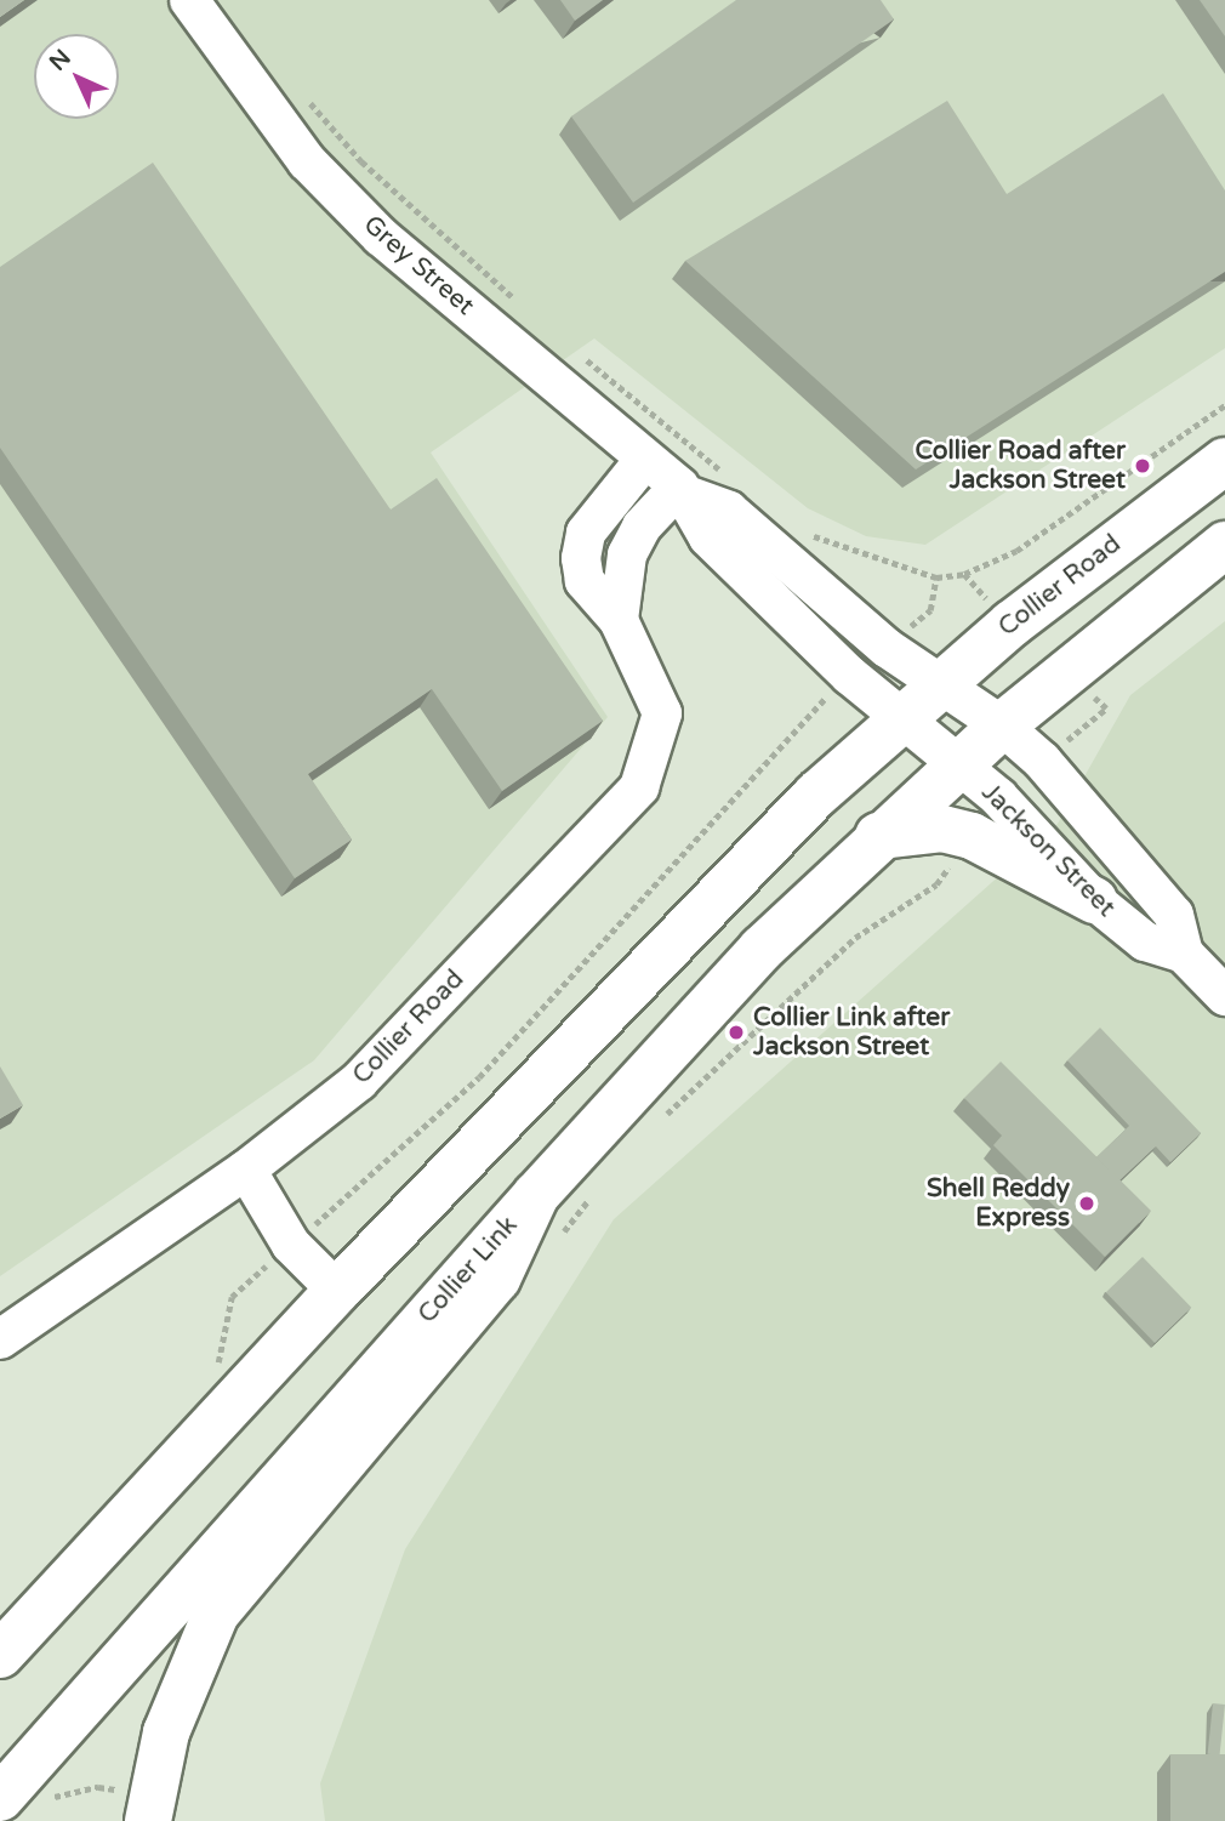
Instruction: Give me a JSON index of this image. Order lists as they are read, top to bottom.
{
  "streets": {
    "main road": ["Collier Road", "Collier Link"],
    "street": ["Grey Street", "Jackson Street"]
  },
  "crossings": [
    ["Grey Street", "Collier Road"],
    ["Grey Street", "Jackson Street"],
    ["Collier Road", "Jackson Street"],
    ["Jackson Street", "Collier Link"]
  ],
  "places": ["Collier Road after Jackson Street", "Collier Link after Jackson Street", "Shell Reddy Express"],
  "north": "top left"
}
